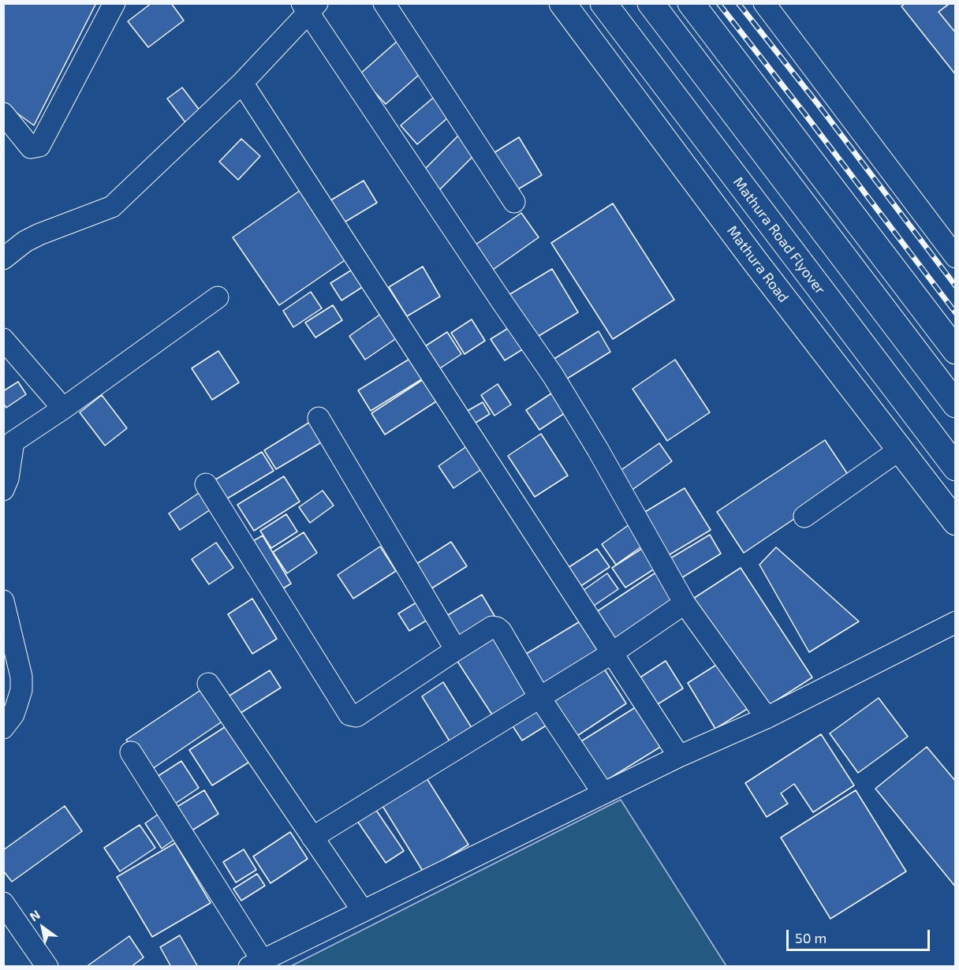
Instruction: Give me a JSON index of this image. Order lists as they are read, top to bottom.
{
  "streets": {
    "main road": ["Mathura Road Flyover", "Mathura Road"]
  },
  "scale_bar": "50 m",
  "north": "top left"
}
